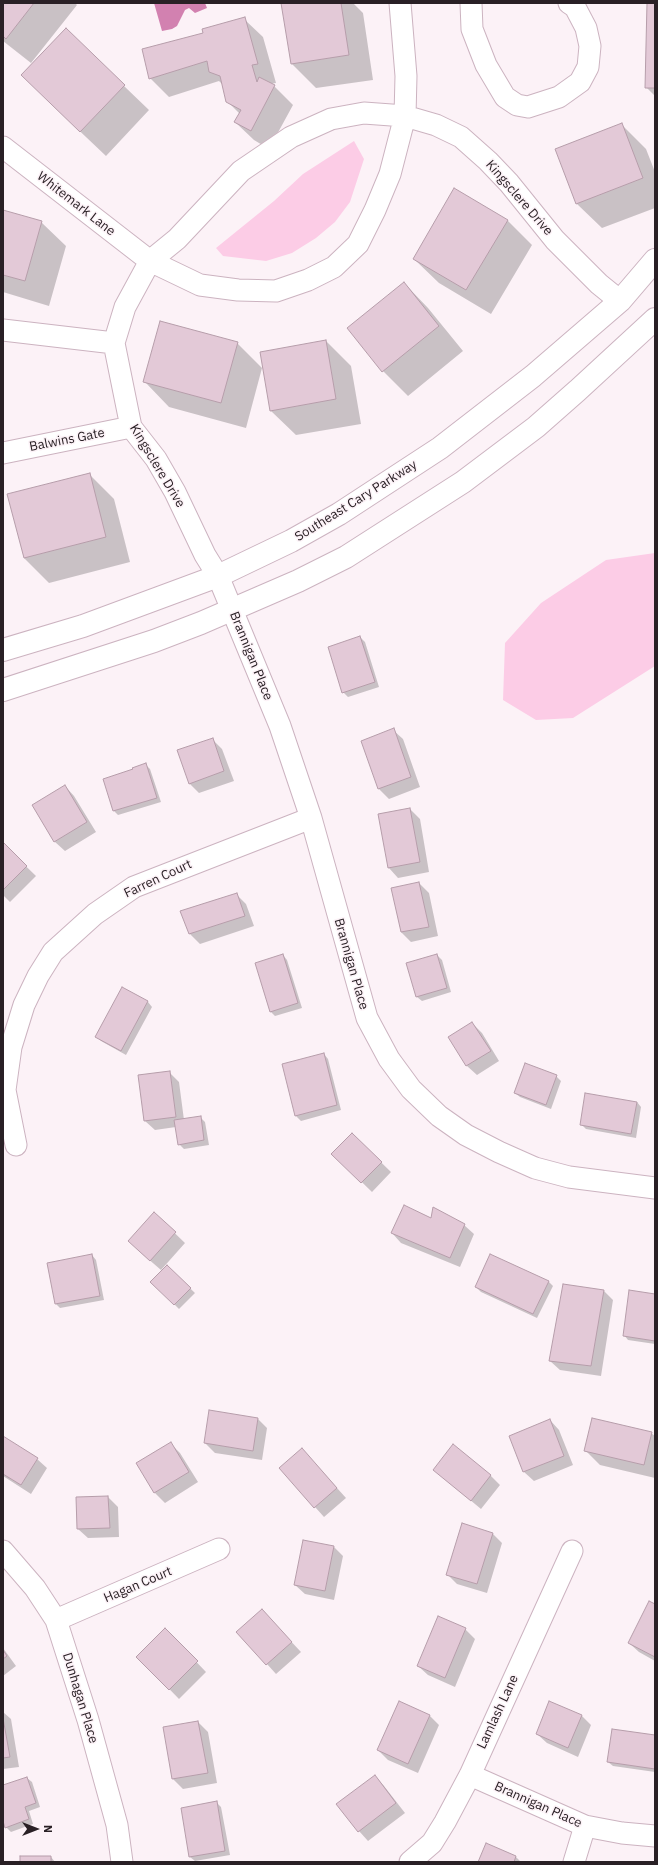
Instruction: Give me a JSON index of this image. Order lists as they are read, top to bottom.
{
  "streets": {
    "main road": ["Southeast Cary Parkway"],
    "street": [
      "Kingsclere Drive",
      "Whitemark Lane",
      "Balwins Gate",
      "Brannigan Place",
      "Farren Court",
      "Hagan Court",
      "Dunhagan Place",
      "Lamlash Lane"
    ]
  },
  "crossings": [
    ["Kingsclere Drive", "Whitemark Lane"],
    ["Kingsclere Drive", "Balwins Gate"],
    ["Kingsclere Drive", "Southeast Cary Parkway"],
    ["Kingsclere Drive", "Brannigan Place"],
    ["Southeast Cary Parkway", "Brannigan Place"],
    ["Brannigan Place", "Farren Court"],
    ["Brannigan Place", "Lamlash Lane"],
    ["Hagan Court", "Dunhagan Place"]
  ],
  "north": "right"
}
